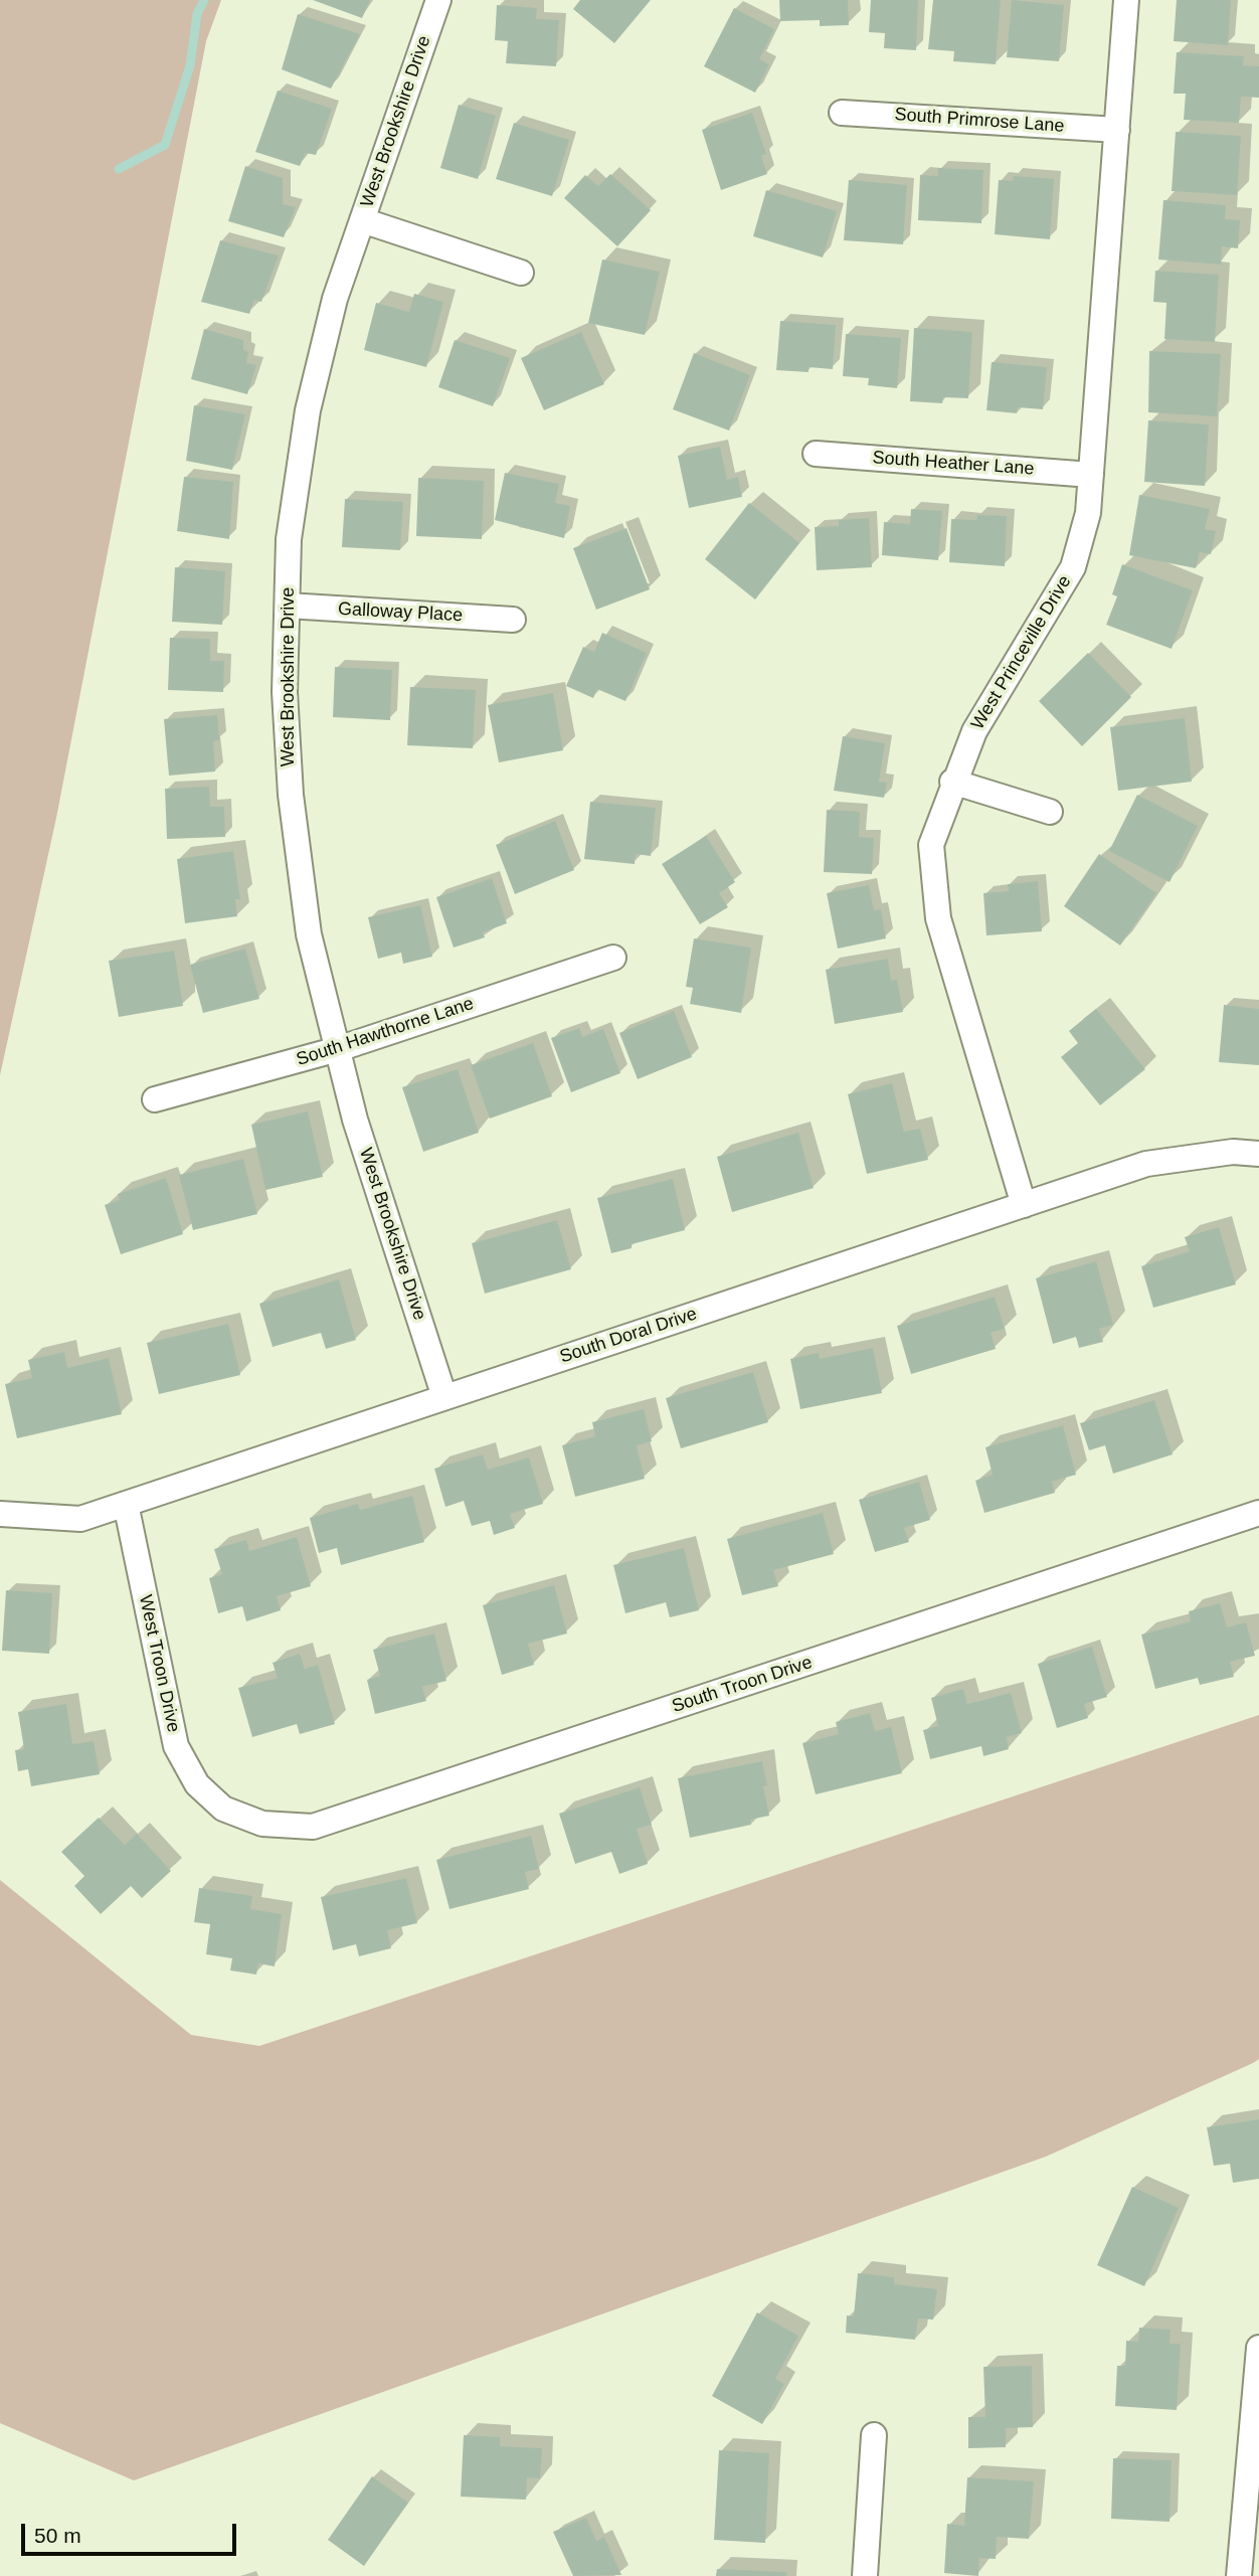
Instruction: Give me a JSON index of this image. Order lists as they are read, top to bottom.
{
  "streets": {
    "street": [
      "South Primrose Lane",
      "West Brookshire Drive",
      "South Heather Lane",
      "Galloway Place",
      "West Princeville Drive",
      "South Hawthorne Lane",
      "South Doral Drive",
      "West Troon Drive",
      "South Troon Drive"
    ]
  },
  "crossings": [
    ["South Primrose Lane", "West Princeville Drive"],
    ["West Brookshire Drive", "Galloway Place"],
    ["West Brookshire Drive", "South Hawthorne Lane"],
    ["West Brookshire Drive", "South Doral Drive"],
    ["South Heather Lane", "West Princeville Drive"],
    ["West Princeville Drive", "South Doral Drive"],
    ["South Doral Drive", "West Troon Drive"],
    ["West Troon Drive", "South Troon Drive"]
  ],
  "scale_bar": "50 m"
}
